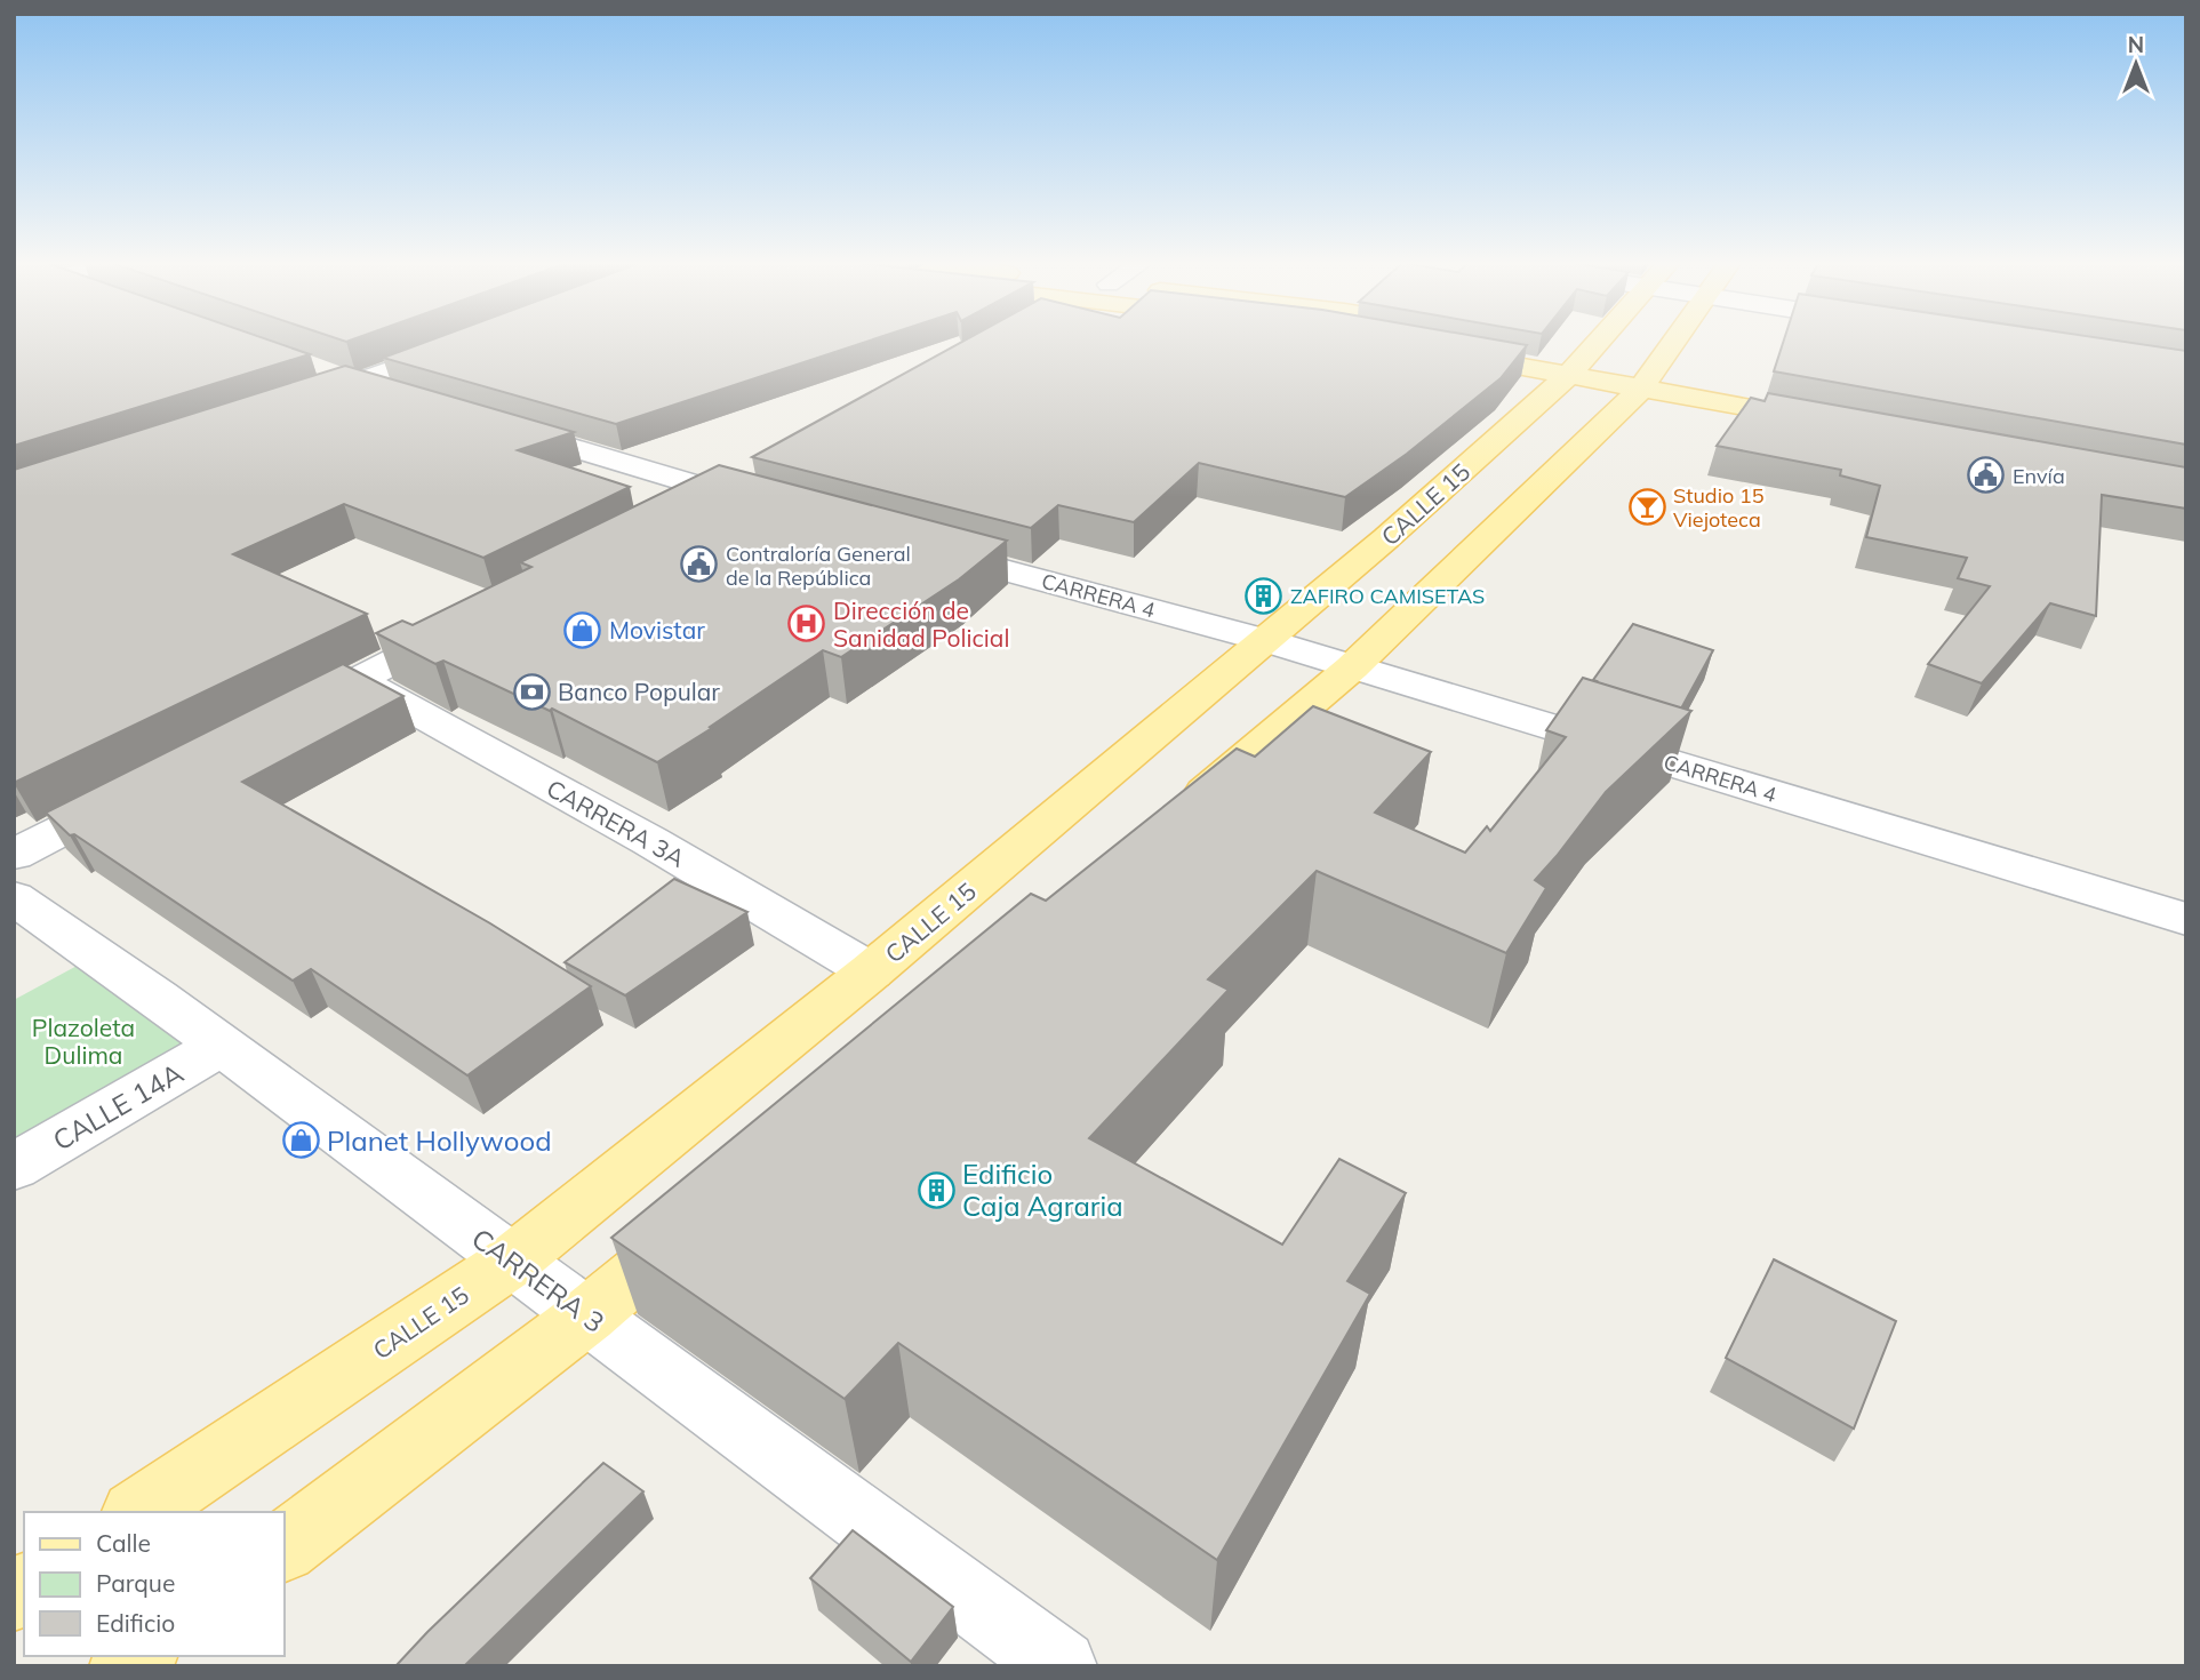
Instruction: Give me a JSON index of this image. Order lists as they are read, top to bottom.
{
  "streets": {
    "main road": ["CALLE 15"],
    "street": [
      "CARRERA 4",
      "CARRERA 3A",
      "CALLE 14A",
      "CARRERA 3"
    ]
  },
  "crossings": [
    ["CALLE 15", "CARRERA 4"],
    ["CALLE 15", "CARRERA 3A"],
    ["CALLE 15", "CARRERA 3"],
    ["CALLE 14A", "CARRERA 3"]
  ],
  "parks": ["Plazoleta Dulima"],
  "places": {
    "public building": ["Envía", "Contraloría General de la República"],
    "bar": ["Studio 15 Viejoteca"],
    "building": ["ZAFIRO CAMISETAS", "Edificio Caja Agraria"],
    "hospital": ["Dirección de Sanidad Policial"],
    "shop": ["Movistar", "Planet Hollywood"],
    "bank": ["Banco Popular"]
  },
  "legend": ["Calle", "Parque", "Edificio"],
  "north": "top"
}
